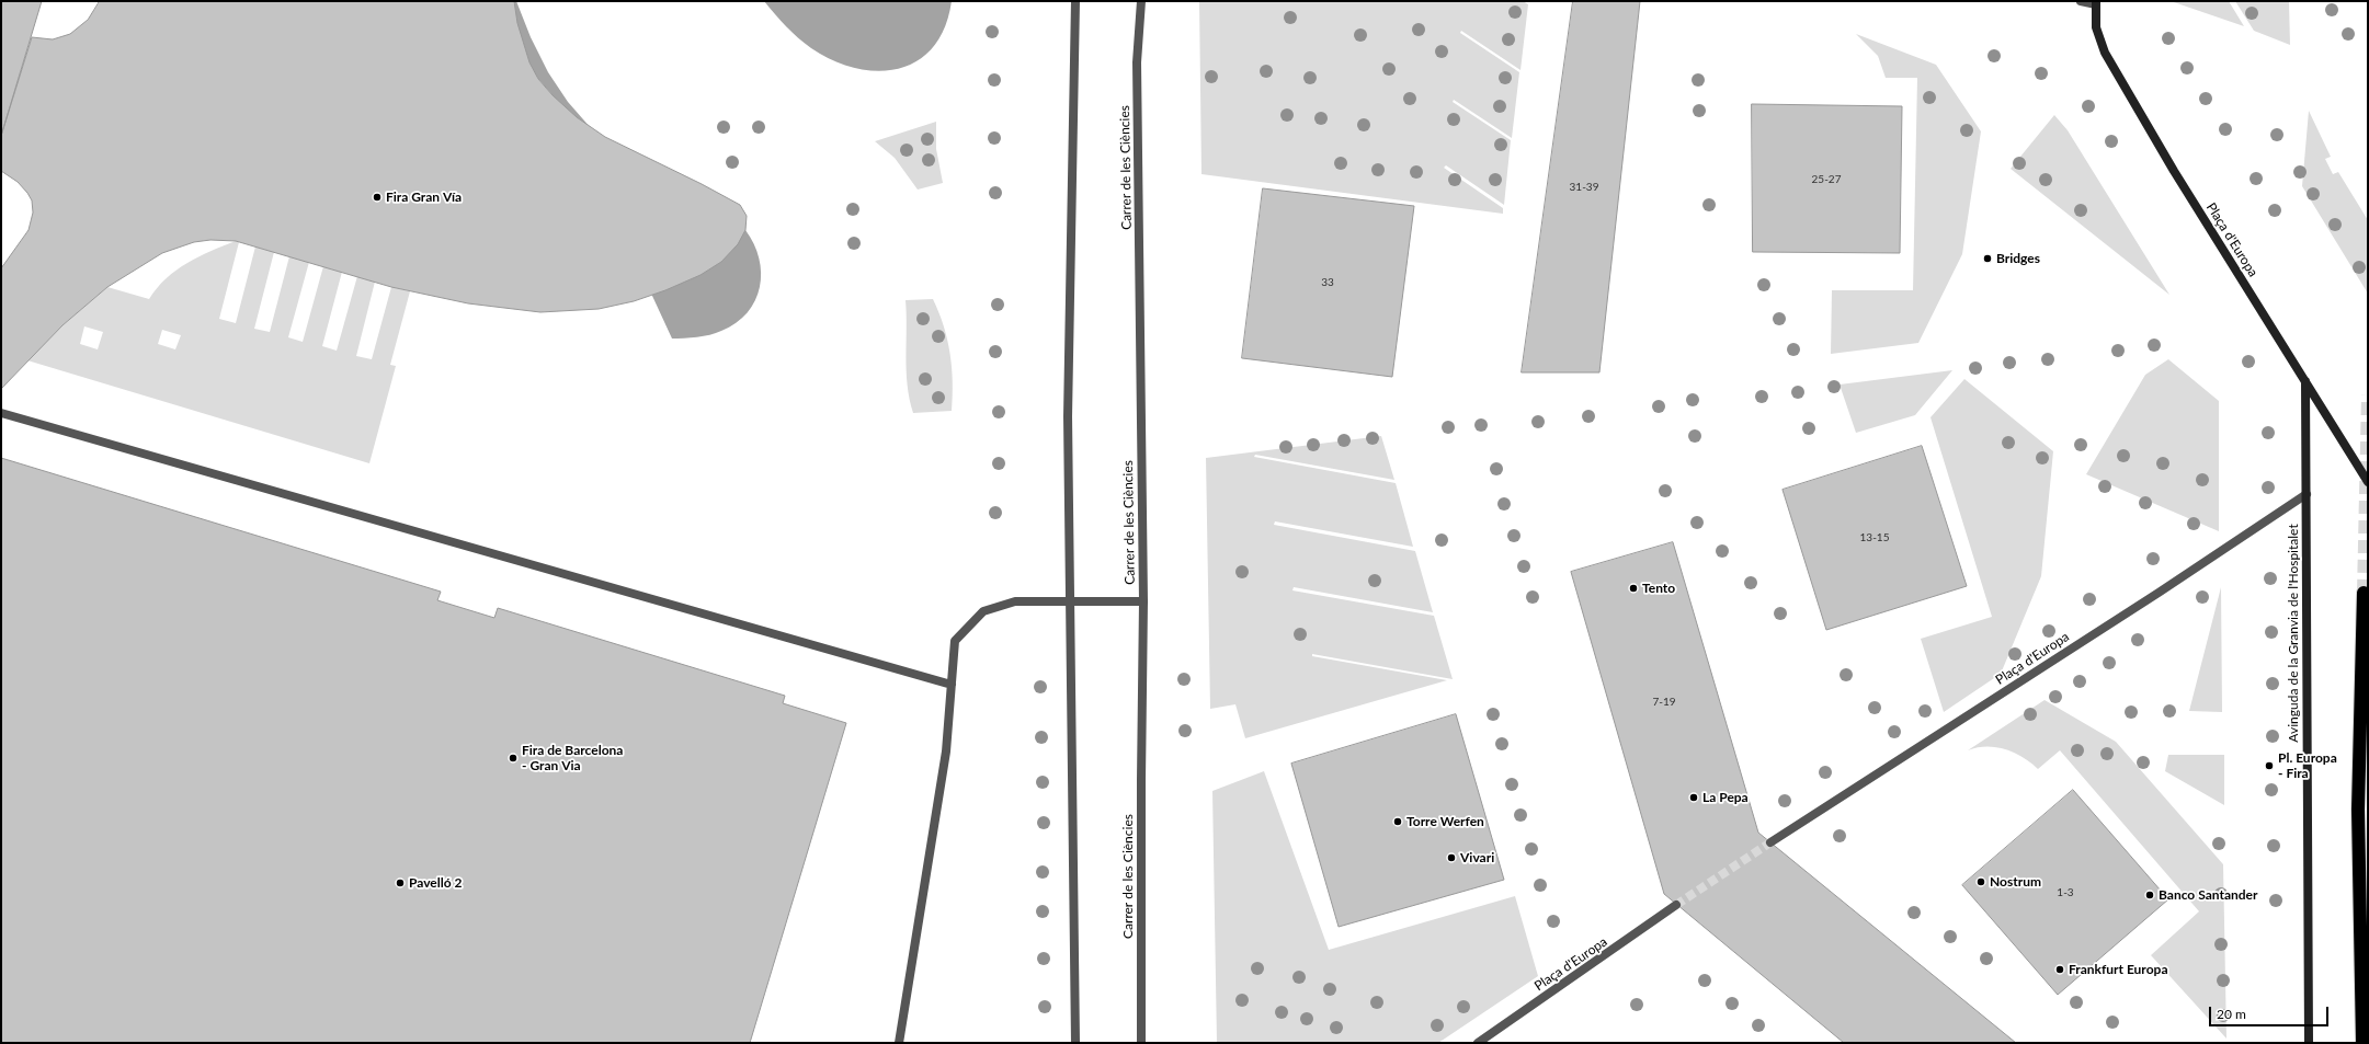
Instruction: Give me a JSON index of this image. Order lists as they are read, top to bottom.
{
  "streets": {
    "main road": ["Plaça d'Europa", "Avinguda de la Granvia de l'Hospitalet"],
    "street": ["Carrer de les Ciències"]
  },
  "crossings": [
    ["Plaça d'Europa", "Avinguda de la Granvia de l'Hospitalet"]
  ],
  "places": [
    "Fira Gran Vía",
    "Bridges",
    "Tento",
    "Fira de Barcelona - Gran Via",
    "Pl. Europa - Fira",
    "La Pepa",
    "Torre Werfen",
    "Vivari",
    "Nostrum",
    "Pavelló 2",
    "Banco Santander",
    "Frankfurt Europa"
  ],
  "house_numbers": [
    "25-27",
    "31-39",
    "33",
    "13-15",
    "7-19",
    "1-3"
  ],
  "scale_bar": "20 m"
}
